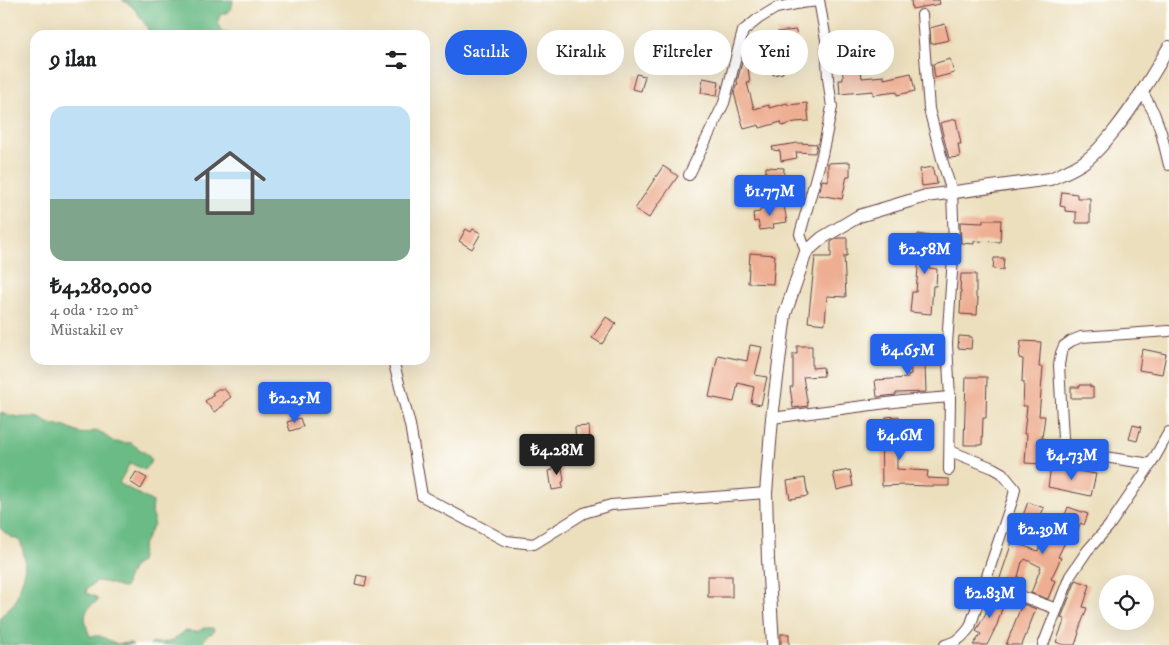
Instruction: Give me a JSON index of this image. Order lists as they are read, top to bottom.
{
  "page": {
    "chip": [
      "Satılık",
      "Kiralık",
      "Filtreler",
      "Yeni",
      "Daire"
    ],
    "heading": "9 ilan",
    "list": [
      {
        "name": "₺4,280,000",
        "note": "4 oda · 120 m² · Müstakil ev"
      }
    ],
    "price": [
      "₺1.77M",
      "₺2.58M",
      "₺4.65M",
      "₺2.25M",
      "₺4.6M",
      "₺4.28M",
      "₺4.73M",
      "₺2.39M",
      "₺2.83M"
    ]
  }
}
